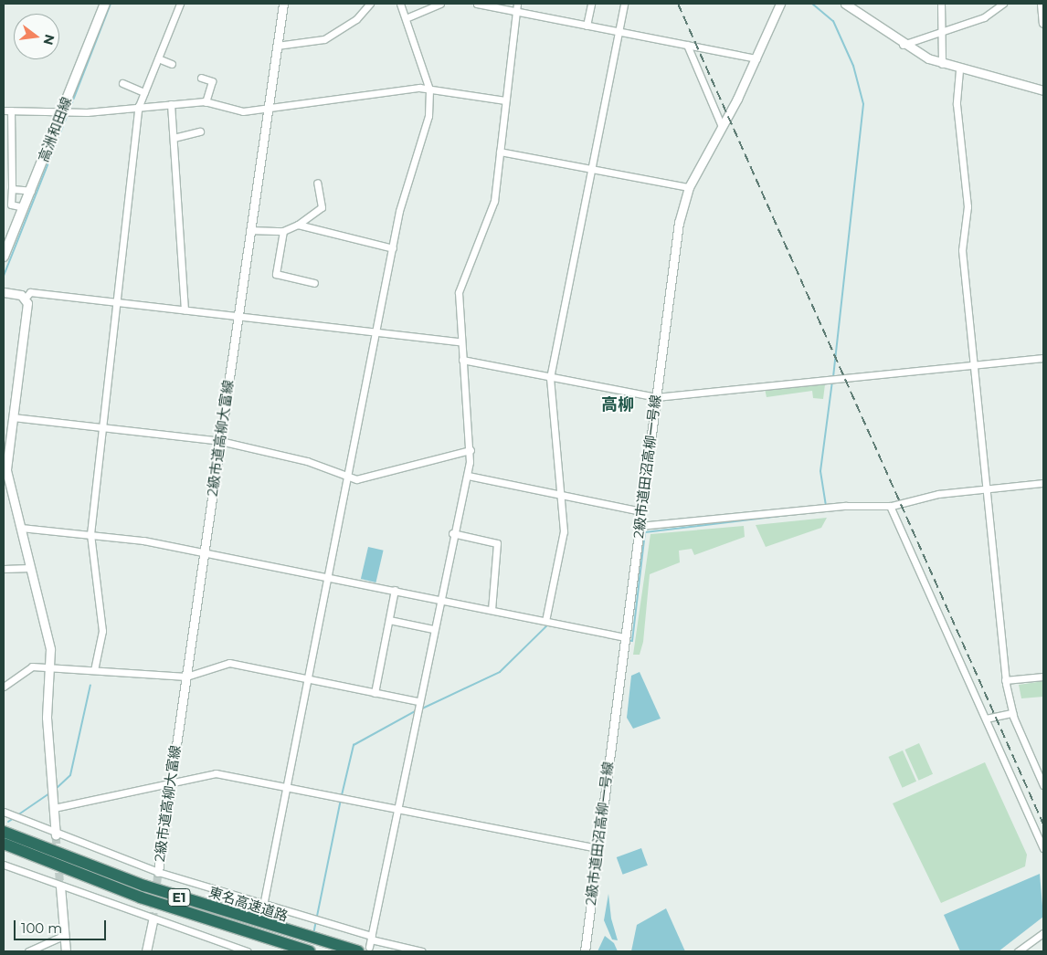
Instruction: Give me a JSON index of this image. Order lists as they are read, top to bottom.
{
  "streets": {
    "highway": ["E1", "東名高速道路"],
    "main road": ["高洲和田線"],
    "street": ["2級市道高柳大富線", "2級市道田沼高柳一号線"]
  },
  "districts": ["高柳"],
  "scale_bar": "100 m",
  "north": "right"
}
